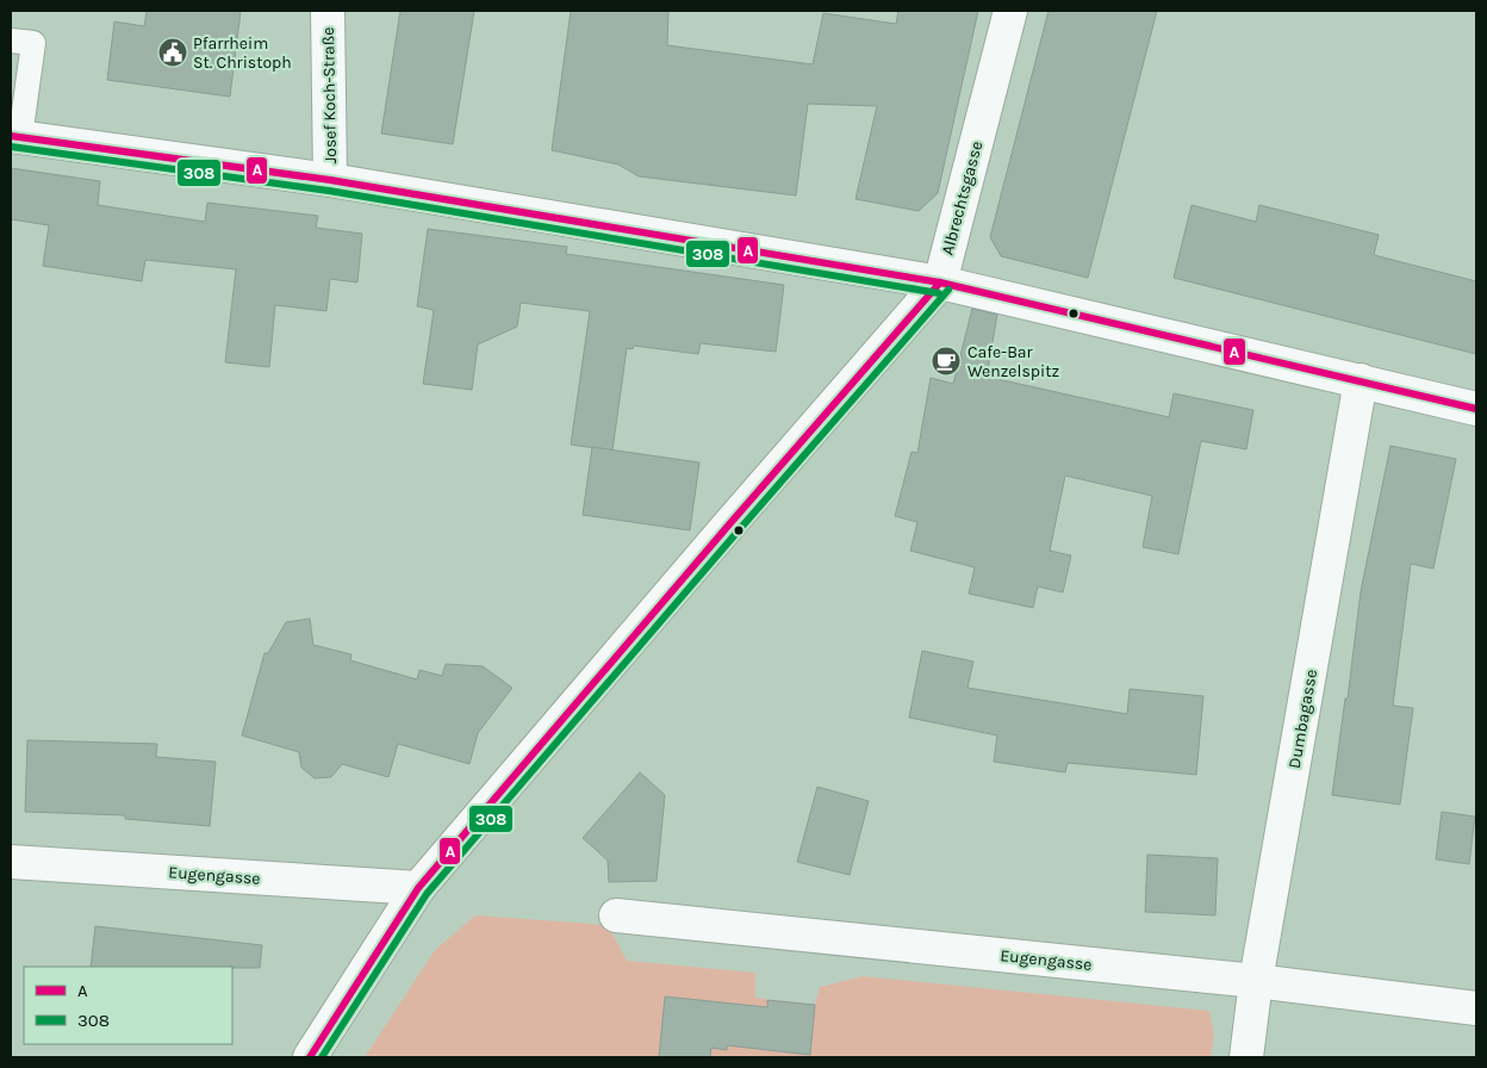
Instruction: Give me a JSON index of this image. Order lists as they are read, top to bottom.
{
  "streets": {
    "street": [
      "Josef Koch-Straße",
      "Albrechtsgasse",
      "Dumbagasse",
      "Eugengasse"
    ]
  },
  "crossings": [
    ["Albrechtsgasse", "Eugengasse"],
    ["Dumbagasse", "Eugengasse"]
  ],
  "places": {
    "public building": ["Pfarrheim St. Christoph"],
    "cafe": ["Cafe-Bar Wenzelspitz"]
  },
  "lines": ["transit line A", "transit line 308"],
  "legend": ["A", "308"]
}
